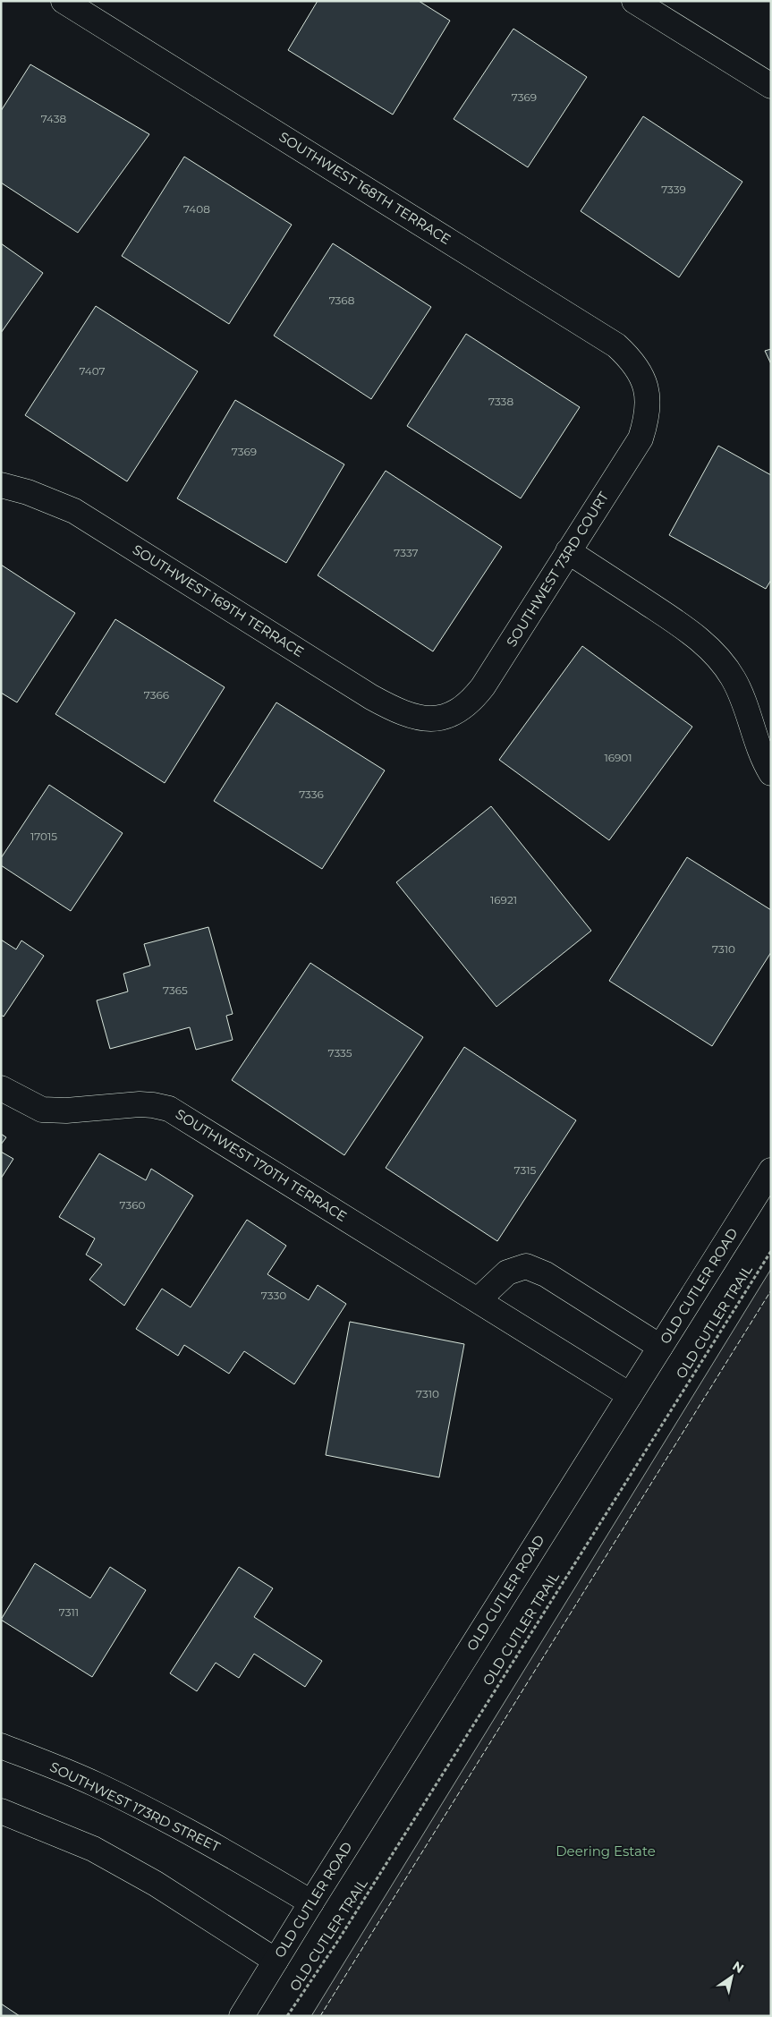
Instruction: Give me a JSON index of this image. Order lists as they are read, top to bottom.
{
  "streets": {
    "street": [
      "SOUTHWEST 168TH TERRACE",
      "SOUTHWEST 73RD COURT",
      "SOUTHWEST 169TH TERRACE",
      "SOUTHWEST 170TH TERRACE",
      "OLD CUTLER ROAD",
      "SOUTHWEST 173RD STREET"
    ],
    "path": ["OLD CUTLER TRAIL"]
  },
  "crossings": [
    ["SOUTHWEST 168TH TERRACE", "SOUTHWEST 73RD COURT"],
    ["SOUTHWEST 73RD COURT", "SOUTHWEST 169TH TERRACE"],
    ["SOUTHWEST 170TH TERRACE", "OLD CUTLER ROAD"],
    ["OLD CUTLER ROAD", "SOUTHWEST 173RD STREET"]
  ],
  "parks": ["Deering Estate"],
  "house_numbers": [
    "7369",
    "7438",
    "7339",
    "7408",
    "7368",
    "7407",
    "7338",
    "7369",
    "7337",
    "7366",
    "16901",
    "7336",
    "17015",
    "16921",
    "7310",
    "7365",
    "7335",
    "7315",
    "7360",
    "7330",
    "7310",
    "7311"
  ],
  "north": "top right"
}
